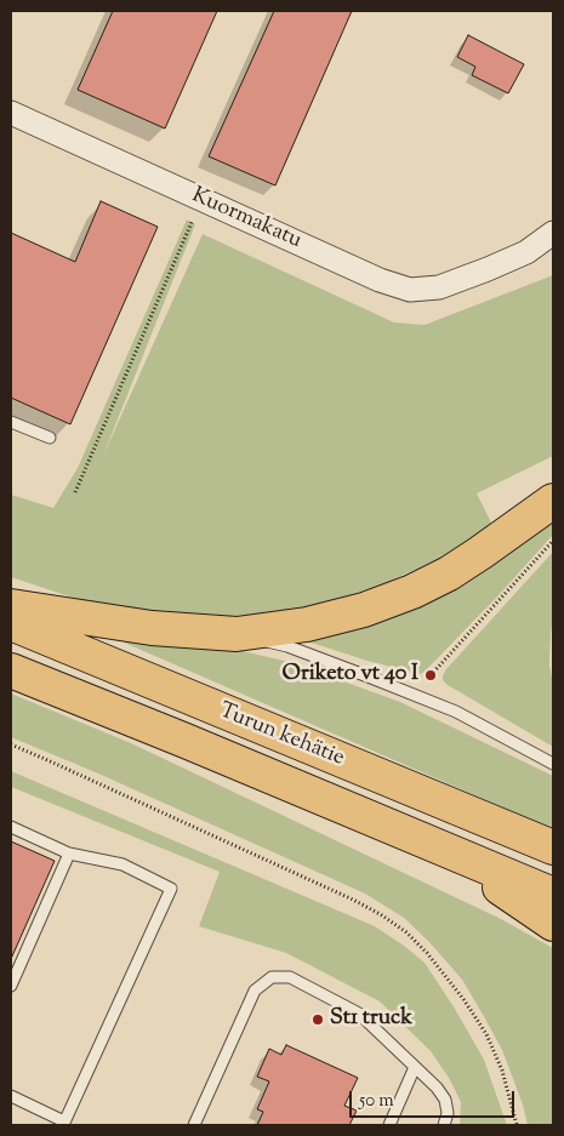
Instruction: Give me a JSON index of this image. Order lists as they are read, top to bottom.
{
  "streets": {
    "highway": ["Turun kehätie"],
    "street": ["Kuormakatu"]
  },
  "places": ["Oriketo vt 40 I", "St1 truck"],
  "scale_bar": "50 m"
}
